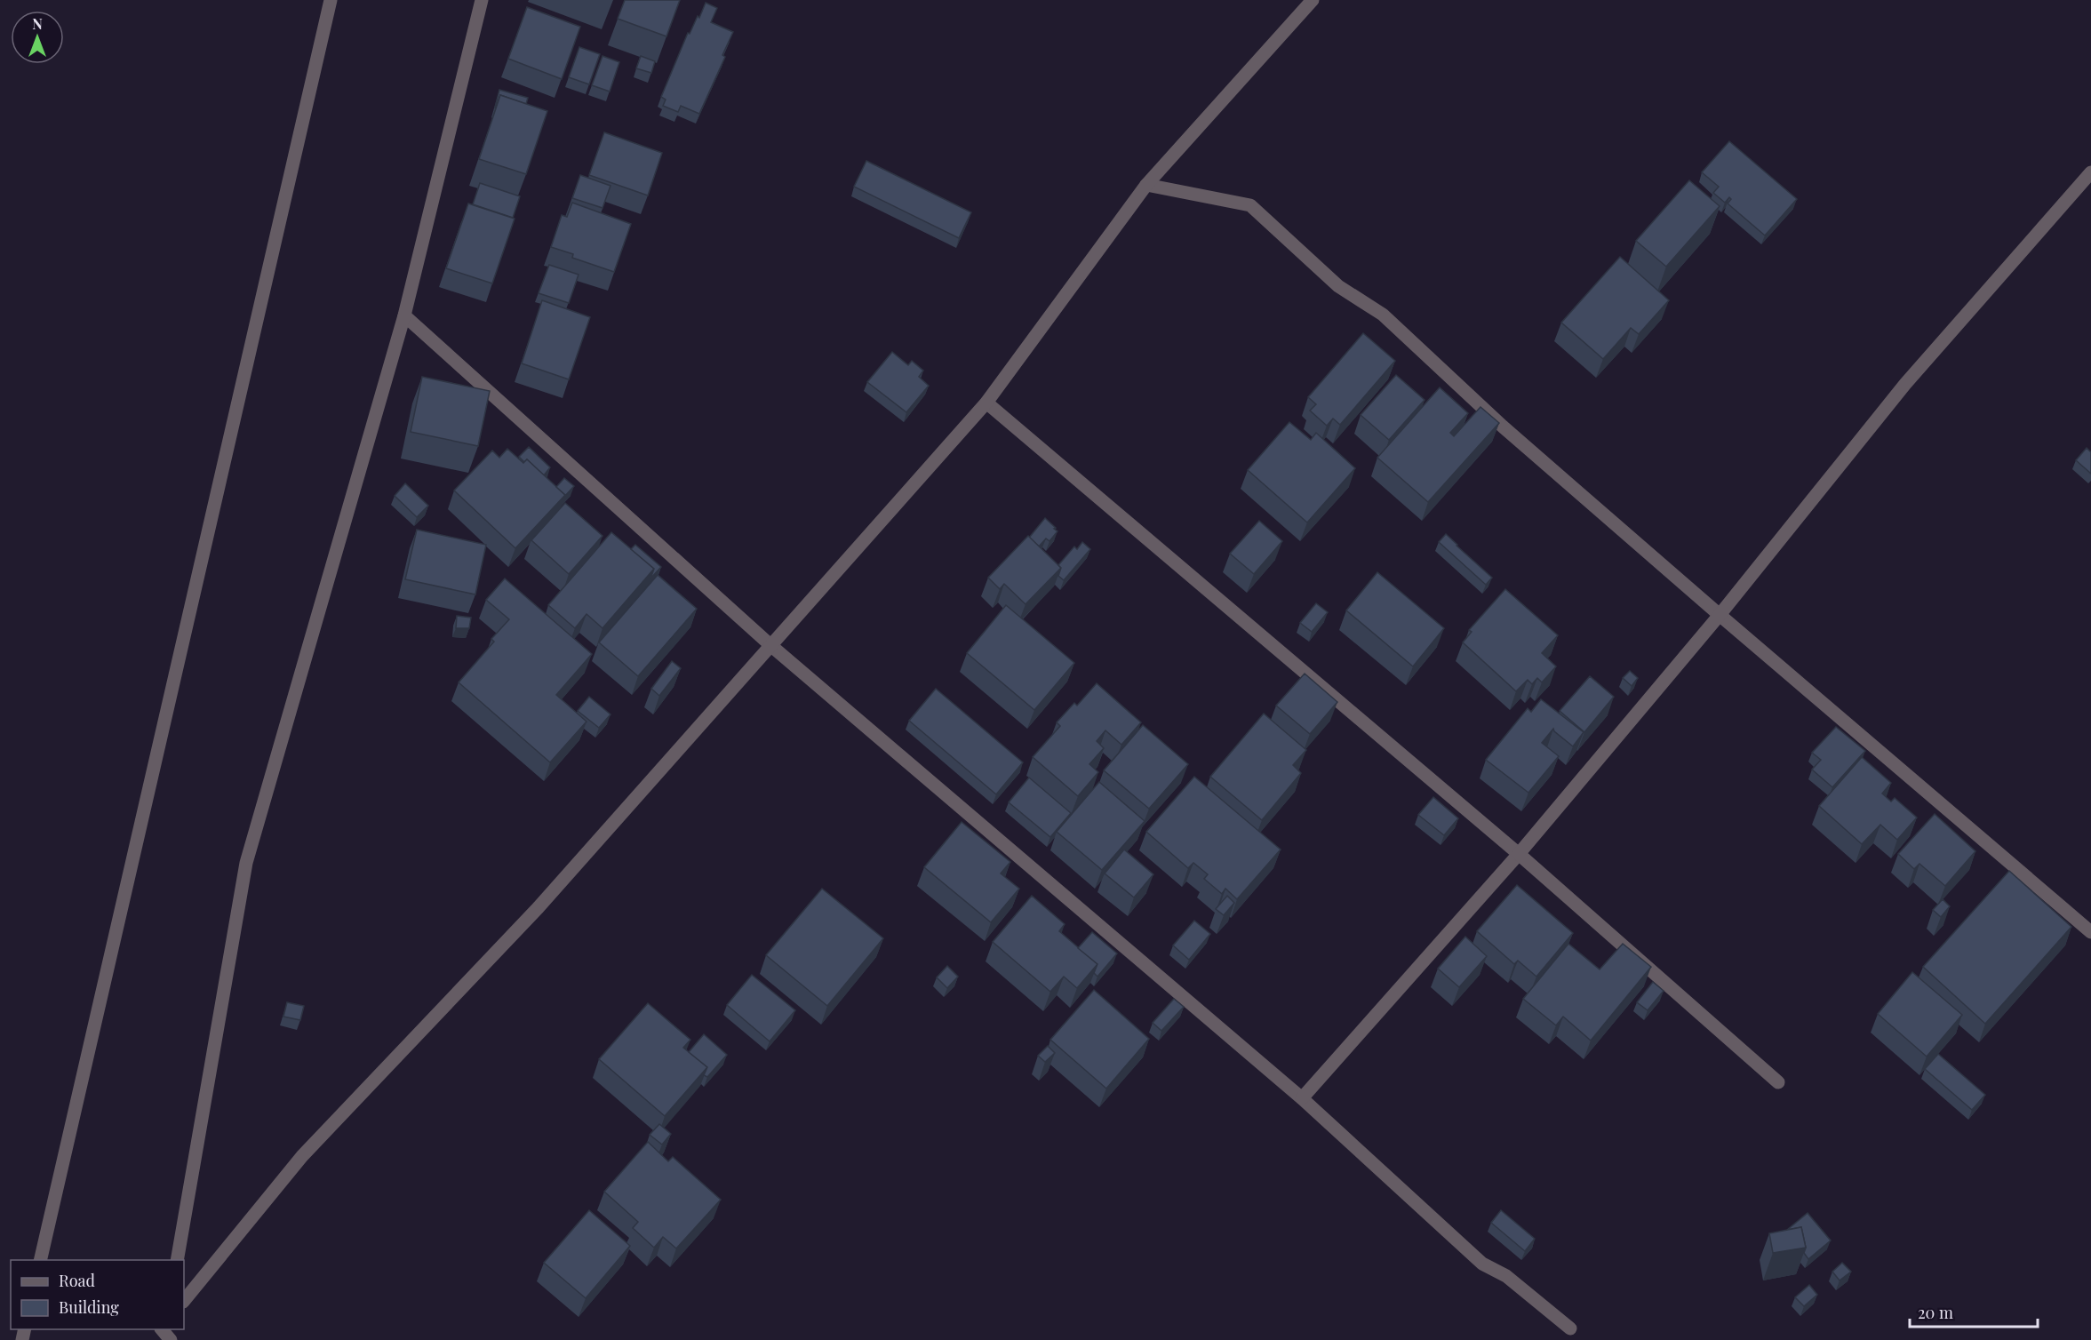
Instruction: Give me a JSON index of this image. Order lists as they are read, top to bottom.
{
  "legend": ["Road", "Building"],
  "scale_bar": "20 m",
  "north": "top"
}
